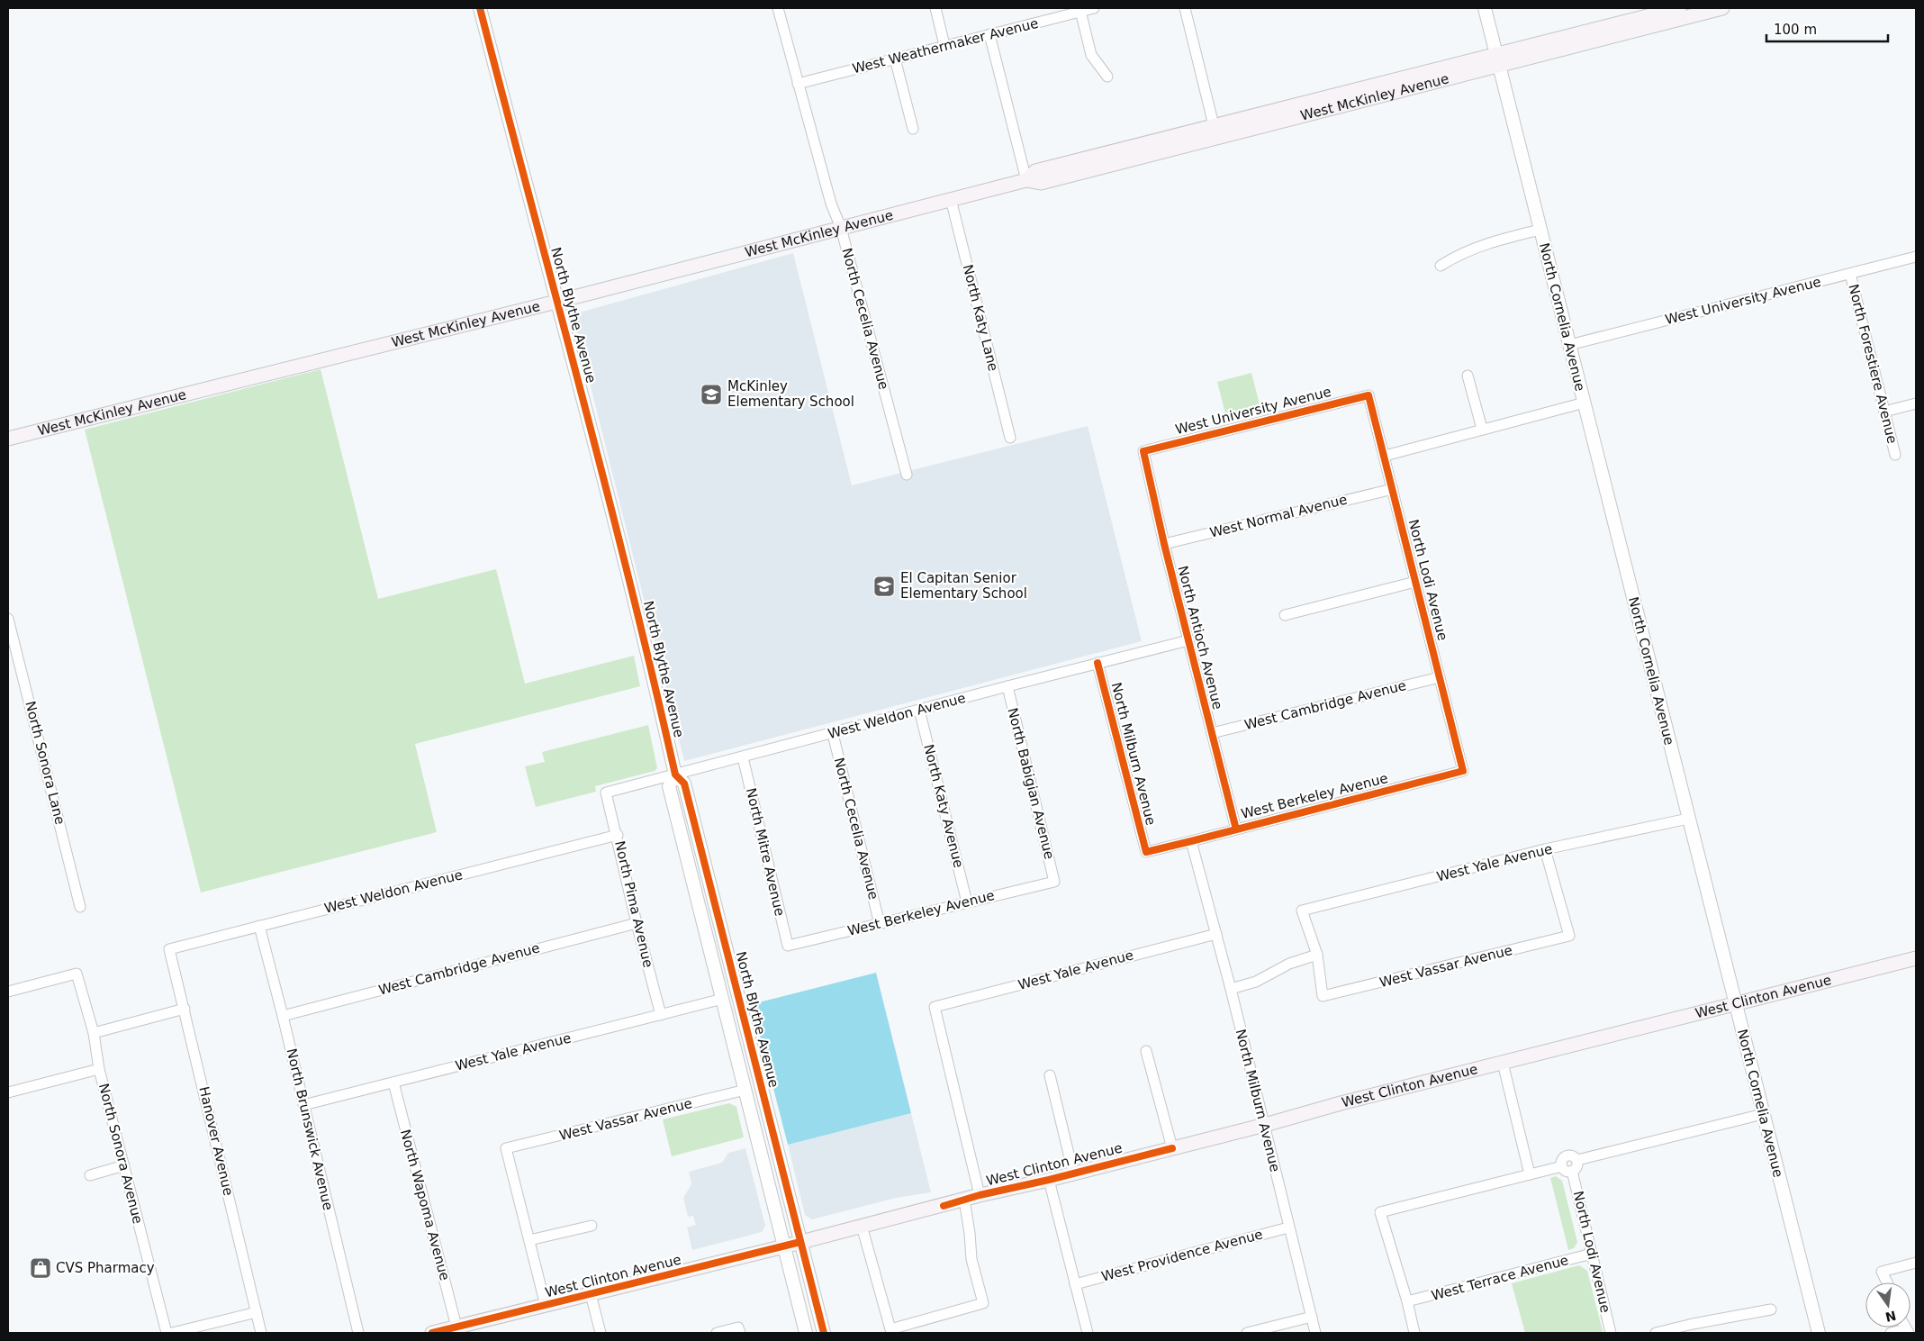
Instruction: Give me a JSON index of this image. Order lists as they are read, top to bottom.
{
  "streets": {
    "main road": ["West McKinley Avenue", "West Clinton Avenue"],
    "street": [
      "West Weathermaker Avenue",
      "West University Avenue",
      "North Blythe Avenue",
      "North Cornelia Avenue",
      "North Katy Lane",
      "North Cecelia Avenue",
      "North Forestiere Avenue",
      "West Normal Avenue",
      "North Lodi Avenue",
      "North Antioch Avenue",
      "West Cambridge Avenue",
      "West Weldon Avenue",
      "North Milburn Avenue",
      "North Sonora Lane",
      "North Babigian Avenue",
      "West Berkeley Avenue",
      "North Katy Avenue",
      "North Mitre Avenue",
      "West Yale Avenue",
      "North Pima Avenue",
      "West Vassar Avenue",
      "North Brunswick Avenue",
      "Hanover Avenue",
      "North Sonora Avenue",
      "North Wapoma Avenue",
      "West Providence Avenue",
      "West Terrace Avenue"
    ]
  },
  "crossings": [
    ["West Weathermaker Avenue", "North Cecelia Avenue"],
    ["West McKinley Avenue", "North Blythe Avenue"],
    ["West McKinley Avenue", "North Cornelia Avenue"],
    ["West McKinley Avenue", "North Katy Lane"],
    ["West McKinley Avenue", "North Cecelia Avenue"],
    ["West University Avenue", "North Cornelia Avenue"],
    ["West University Avenue", "North Forestiere Avenue"],
    ["West University Avenue", "North Lodi Avenue"],
    ["West University Avenue", "North Antioch Avenue"],
    ["North Blythe Avenue", "West Weldon Avenue"],
    ["North Blythe Avenue", "West Yale Avenue"],
    ["North Blythe Avenue", "West Vassar Avenue"],
    ["North Blythe Avenue", "West Clinton Avenue"],
    ["North Cornelia Avenue", "West Yale Avenue"],
    ["North Cornelia Avenue", "West Clinton Avenue"],
    ["North Cecelia Avenue", "West Weldon Avenue"],
    ["North Cecelia Avenue", "West Berkeley Avenue"],
    ["West Normal Avenue", "North Lodi Avenue"],
    ["West Normal Avenue", "North Antioch Avenue"],
    ["North Lodi Avenue", "West Cambridge Avenue"],
    ["North Lodi Avenue", "West Berkeley Avenue"],
    ["North Lodi Avenue", "West Terrace Avenue"],
    ["North Antioch Avenue", "West Cambridge Avenue"],
    ["North Antioch Avenue", "West Weldon Avenue"],
    ["North Antioch Avenue", "West Berkeley Avenue"],
    ["West Cambridge Avenue", "North Pima Avenue"],
    ["West Cambridge Avenue", "North Brunswick Avenue"],
    ["West Weldon Avenue", "North Milburn Avenue"],
    ["West Weldon Avenue", "North Babigian Avenue"],
    ["West Weldon Avenue", "North Katy Avenue"],
    ["West Weldon Avenue", "North Mitre Avenue"],
    ["West Weldon Avenue", "North Pima Avenue"],
    ["West Weldon Avenue", "North Brunswick Avenue"],
    ["West Weldon Avenue", "Hanover Avenue"],
    ["North Milburn Avenue", "West Berkeley Avenue"],
    ["North Milburn Avenue", "West Yale Avenue"],
    ["North Milburn Avenue", "West Clinton Avenue"],
    ["North Milburn Avenue", "West Providence Avenue"],
    ["North Babigian Avenue", "West Berkeley Avenue"],
    ["West Berkeley Avenue", "North Katy Avenue"],
    ["West Berkeley Avenue", "North Mitre Avenue"],
    ["West Yale Avenue", "North Pima Avenue"],
    ["West Yale Avenue", "West Vassar Avenue"],
    ["West Yale Avenue", "West Clinton Avenue"],
    ["West Yale Avenue", "North Brunswick Avenue"],
    ["West Yale Avenue", "North Wapoma Avenue"],
    ["West Clinton Avenue", "North Wapoma Avenue"]
  ],
  "places": {
    "school or university": ["McKinley Elementary School", "El Capitan Senior Elementary School"],
    "shop": ["CVS Pharmacy"]
  },
  "scale_bar": "100 m",
  "north": "bottom"
}
